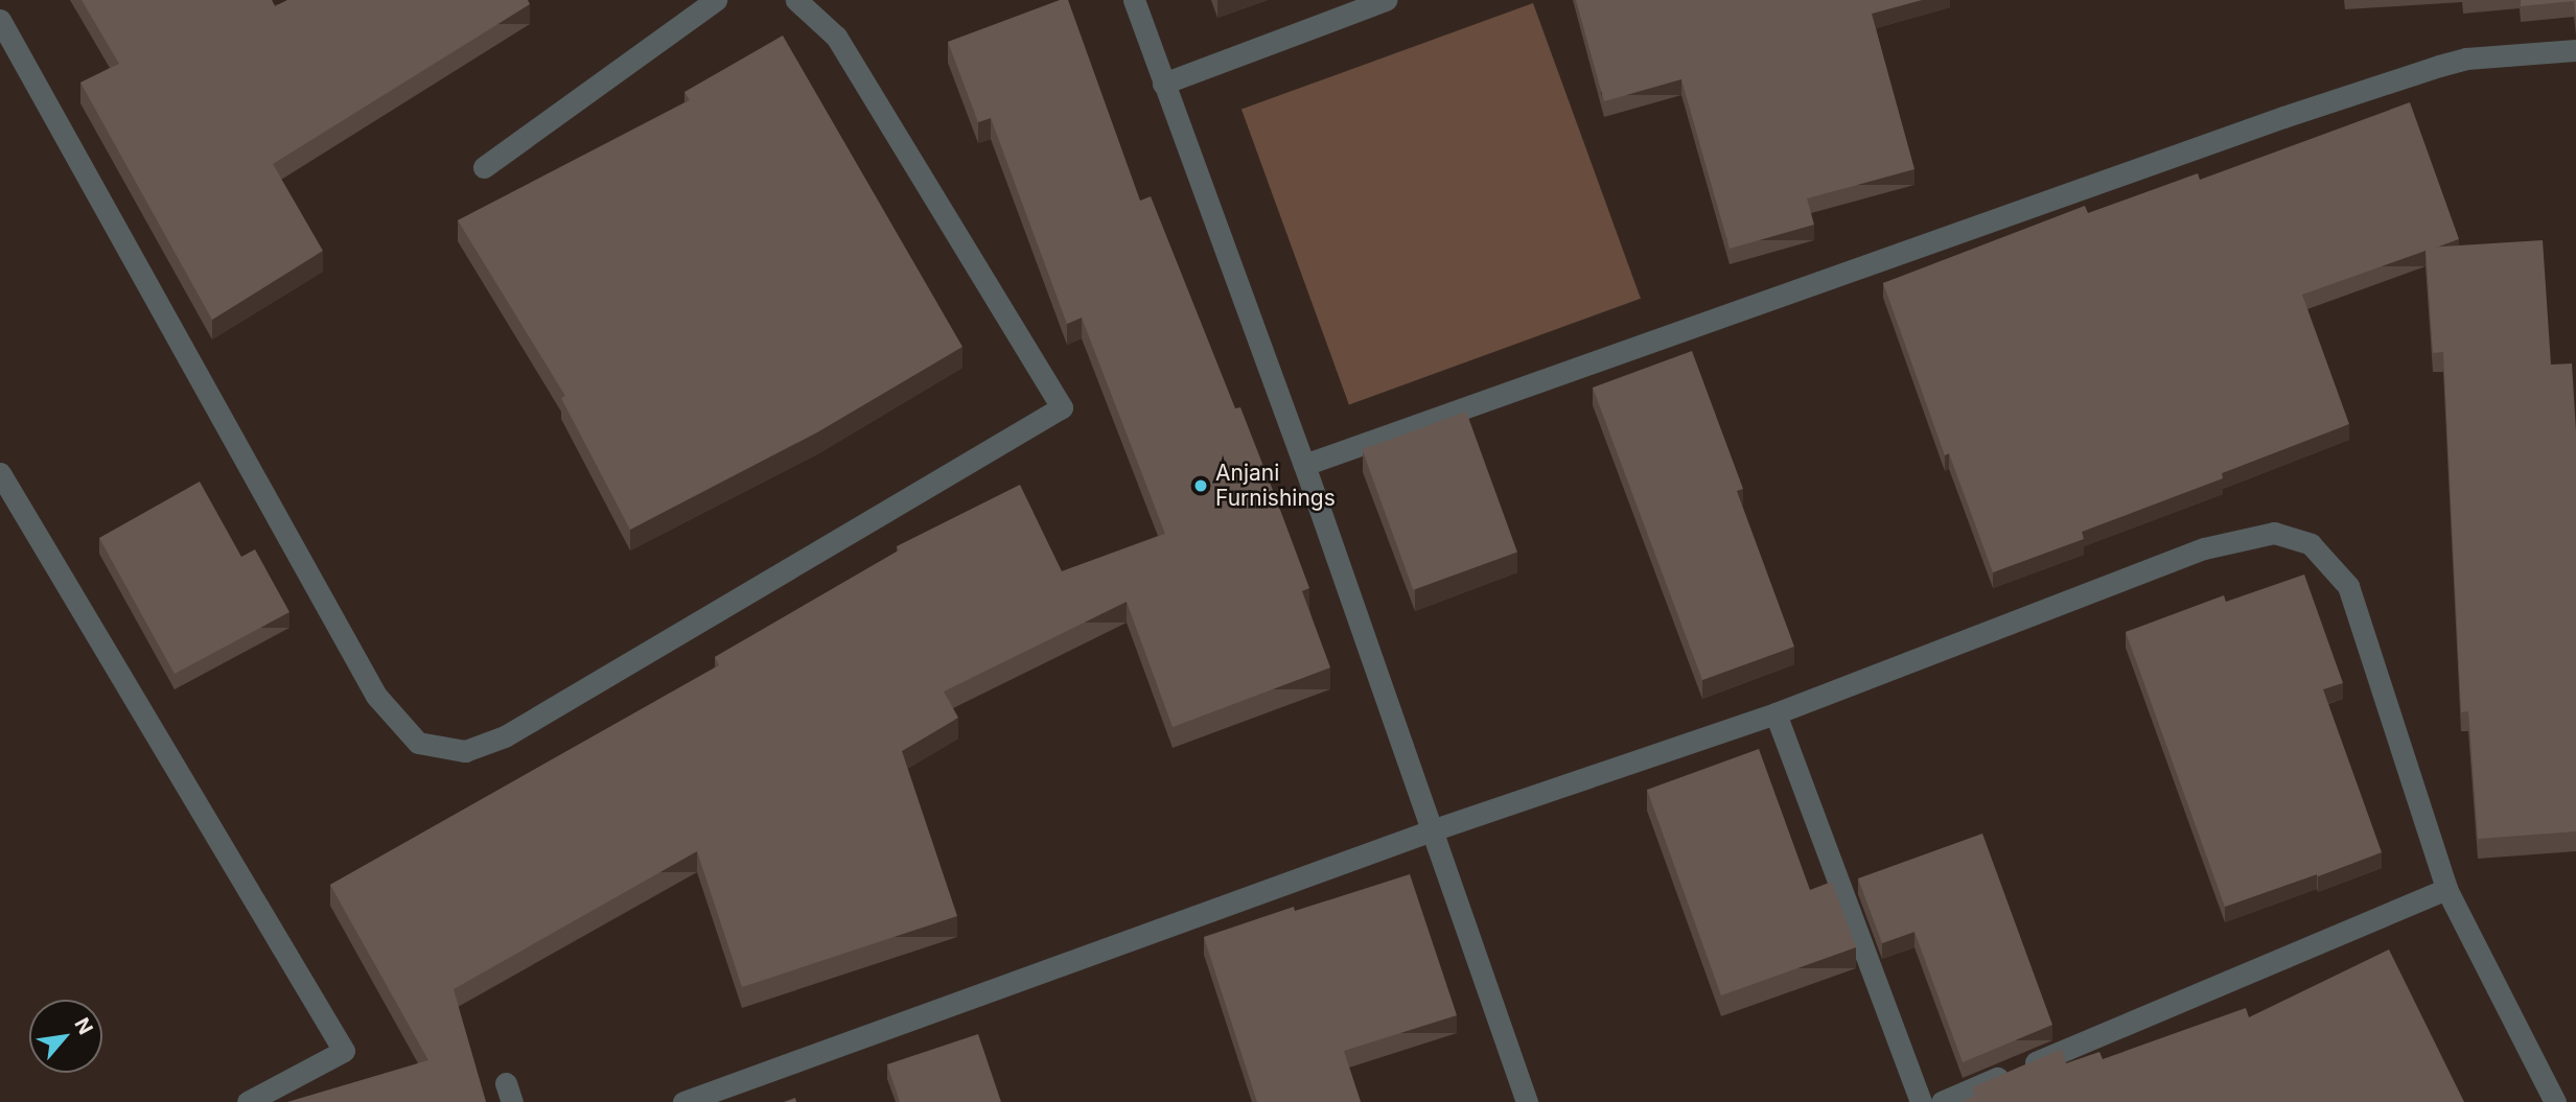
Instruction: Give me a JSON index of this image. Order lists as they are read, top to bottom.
{
  "places": ["Anjani Furnishings"],
  "north": "top right"
}
